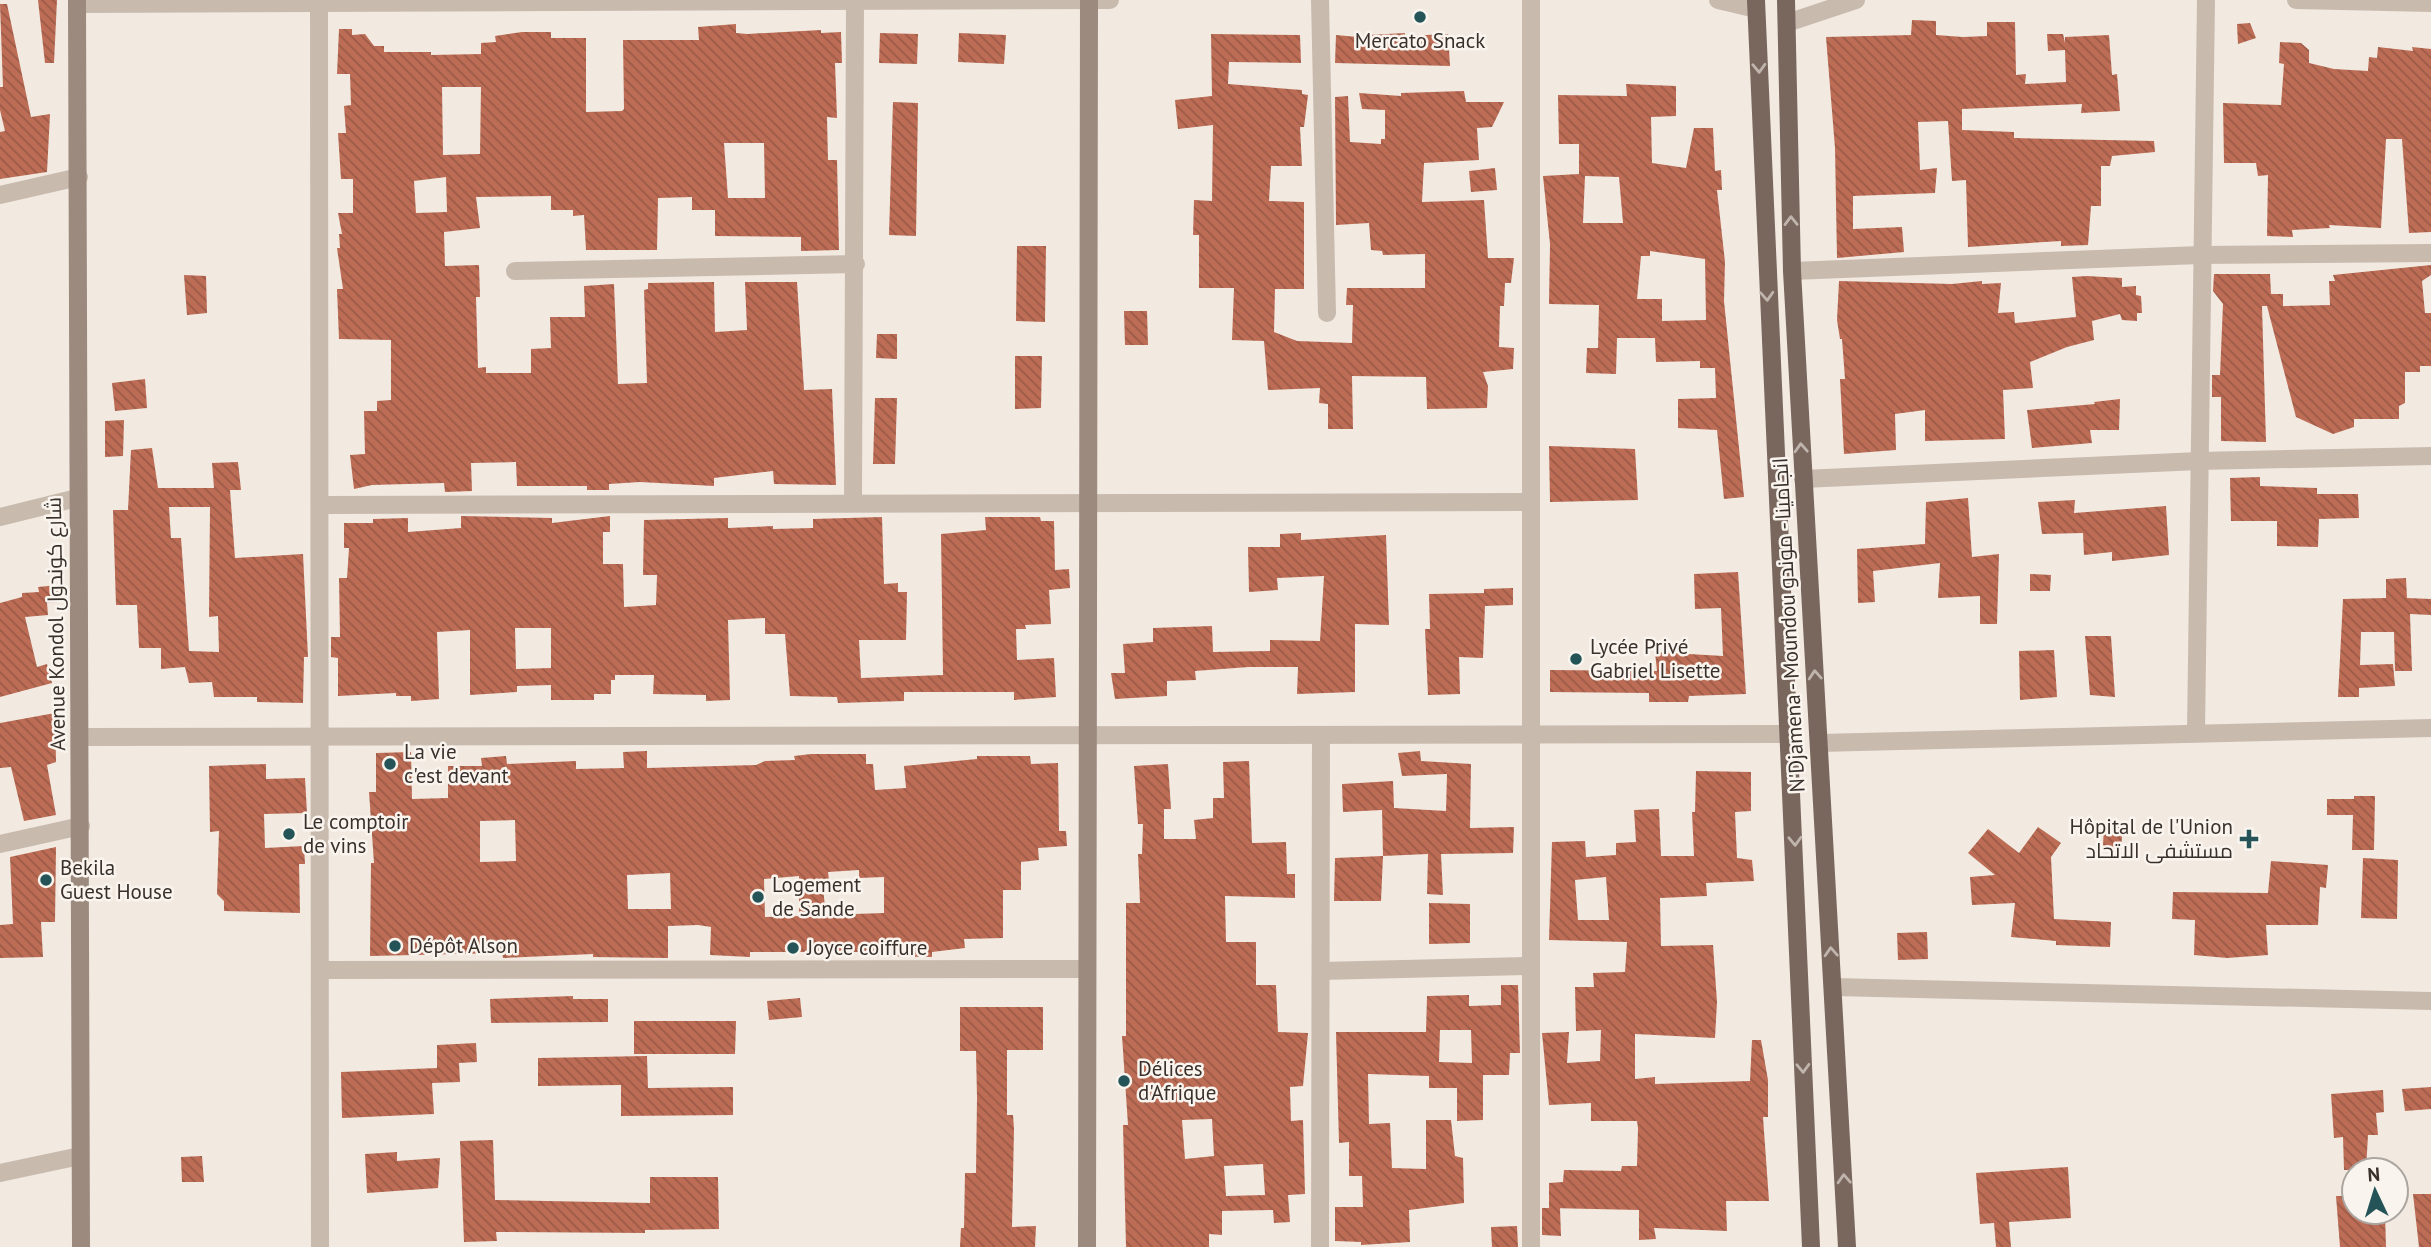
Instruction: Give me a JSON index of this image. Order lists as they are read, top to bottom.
{
  "streets": {
    "main road": ["N'Djamena - Moundou انجامينا - موندو"],
    "street": ["Avenue Kondol شارع كوندول"]
  },
  "places": {
    "other": [
      "Mercato Snack",
      "Lycée Privé Gabriel Lisette",
      "La vie c'est devant",
      "Le comptoir de vins",
      "Bekila Guest House",
      "Logement de Sande",
      "Dépôt Alson",
      "Joyce coiffure",
      "Délices d'Afrique"
    ],
    "health": ["Hôpital de l'Union مستشفى الاتحاد"]
  },
  "north": "top"
}
